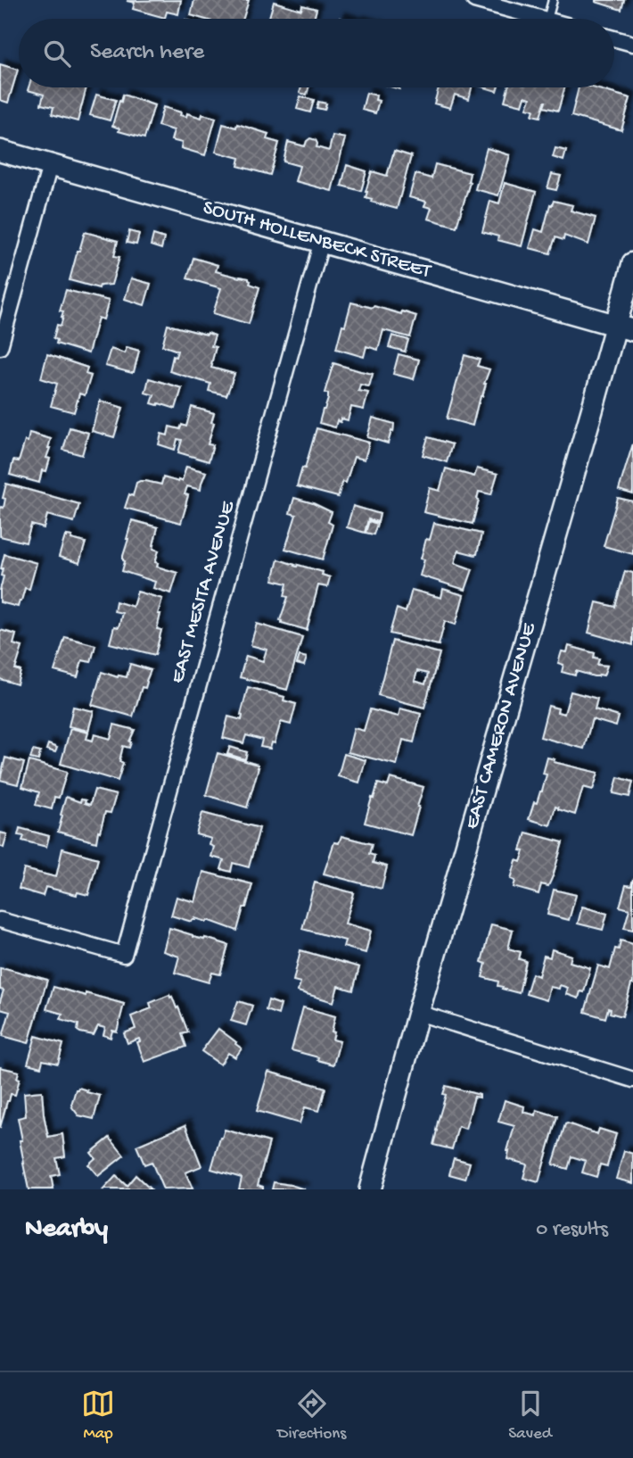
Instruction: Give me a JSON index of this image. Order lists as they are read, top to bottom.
{
  "streets": {
    "main road": ["SOUTH HOLLENBECK STREET", "EAST CAMERON AVENUE"],
    "street": ["EAST MESITA AVENUE"]
  },
  "crossings": [
    ["SOUTH HOLLENBECK STREET", "EAST MESITA AVENUE"],
    ["SOUTH HOLLENBECK STREET", "EAST CAMERON AVENUE"]
  ],
  "page": {
    "search": "Search here",
    "heading": ["Nearby", "0 results"],
    "nav": ["Map", "Directions", "Saved"]
  }
}
